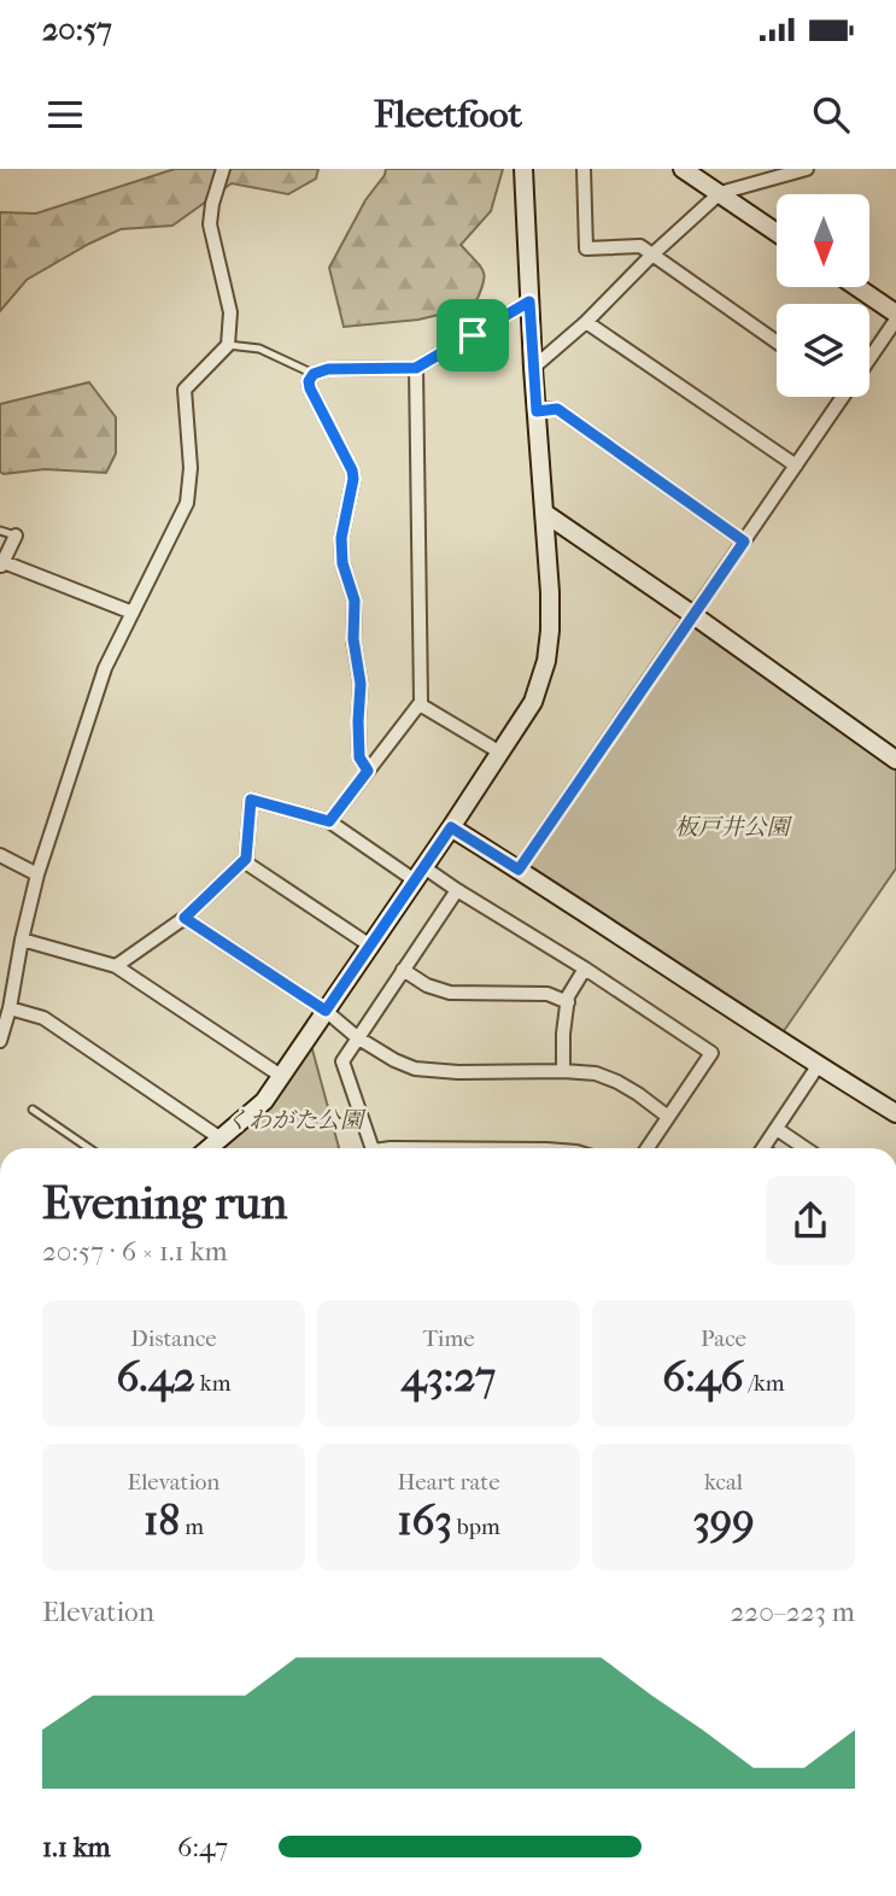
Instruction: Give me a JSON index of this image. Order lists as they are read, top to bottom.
{
  "parks": ["板戸井公園", "くわがた公園"],
  "north": "bottom",
  "page": {
    "status": "20:57",
    "header": "Fleetfoot",
    "heading": ["Evening run", "20:57 · 6 × 1.1 km"],
    "stats": [
      ["Distance", "6.42 km"],
      ["Time", "43:27"],
      ["Pace", "6:46 /km"],
      ["Elevation", "18 m"],
      ["Heart rate", "163 bpm"],
      ["kcal", "399"]
    ],
    "chart": ["Elevation", "220–223 m"],
    "list": [
      {
        "name": "1.1 km",
        "note": "6:47"
      }
    ]
  }
}
